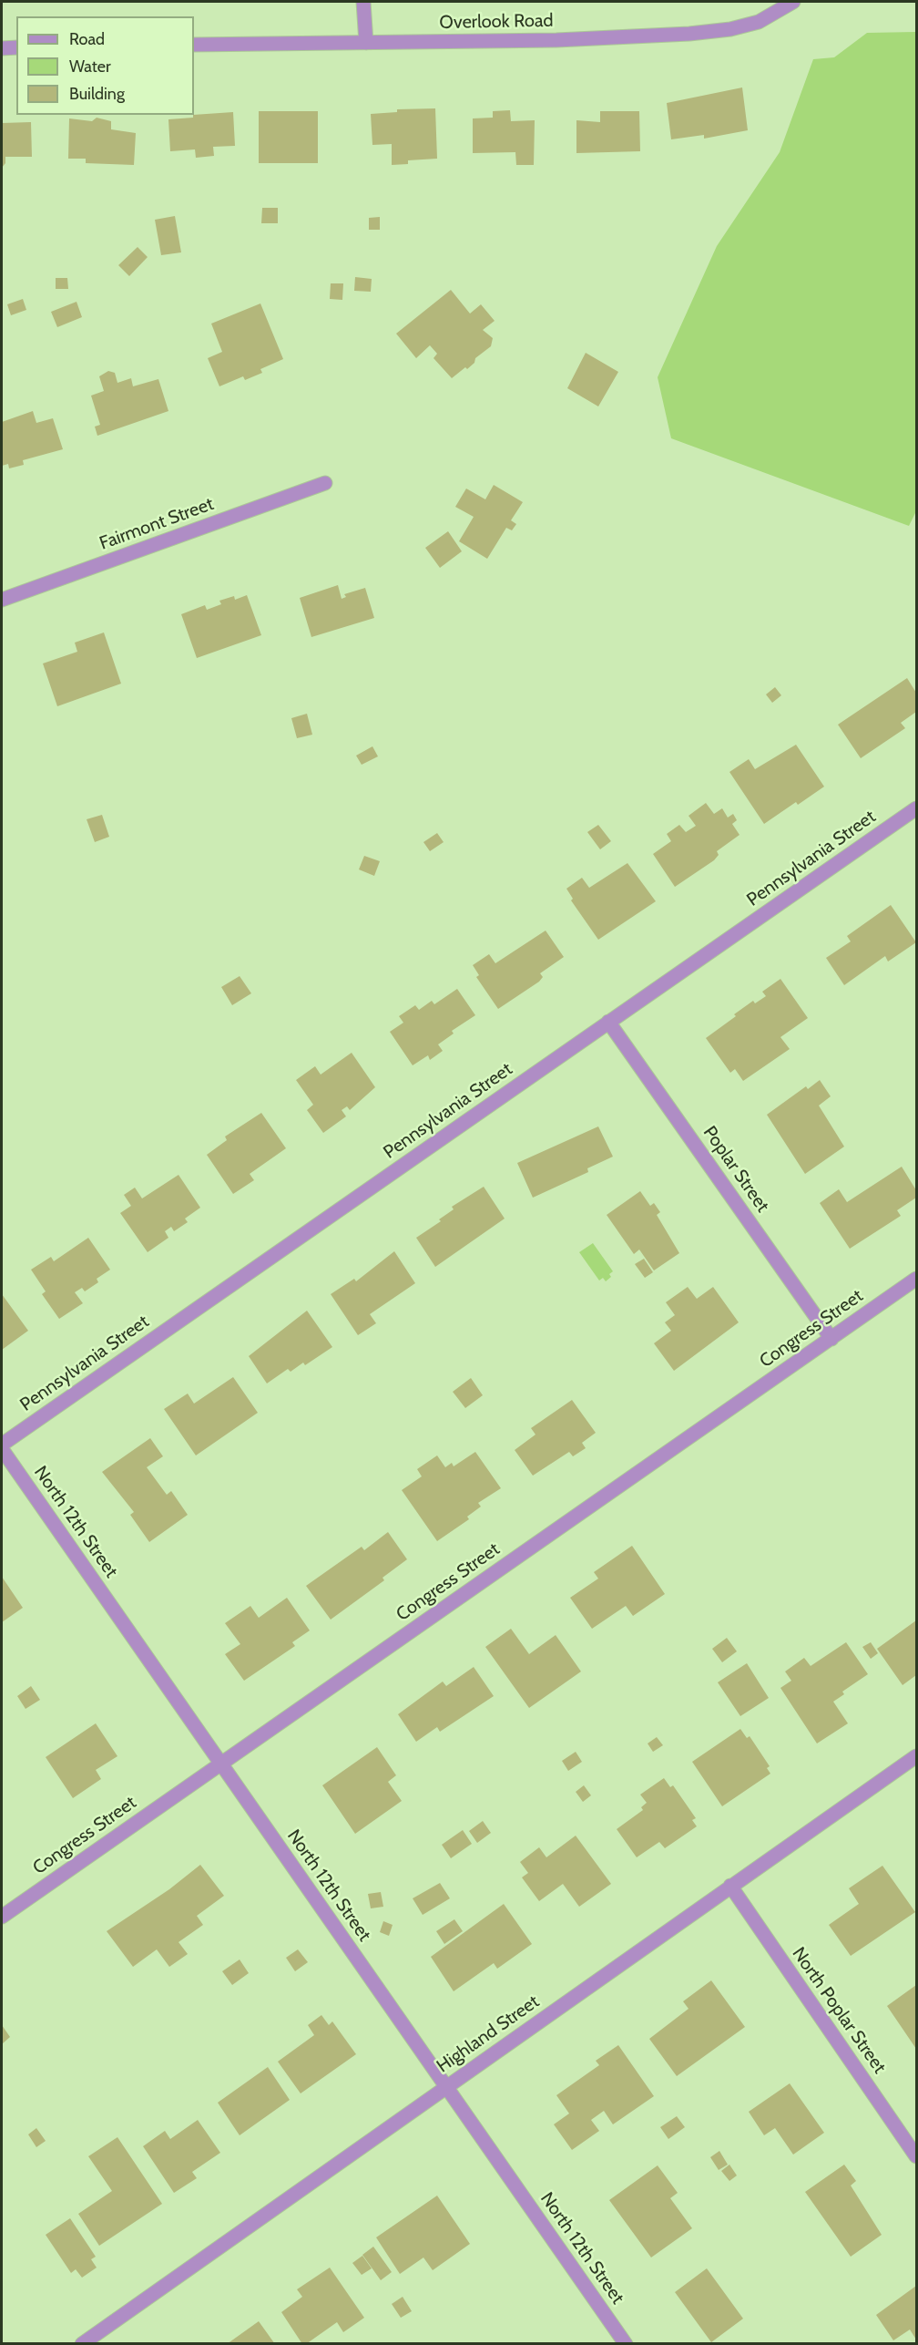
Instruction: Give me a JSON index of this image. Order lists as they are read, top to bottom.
{
  "streets": {
    "street": [
      "Overlook Road",
      "Fairmont Street",
      "Pennsylvania Street",
      "Poplar Street",
      "Congress Street",
      "North 12th Street",
      "North Poplar Street",
      "Highland Street"
    ]
  },
  "crossings": [
    ["Pennsylvania Street", "Poplar Street"],
    ["Poplar Street", "Congress Street"],
    ["Congress Street", "North 12th Street"],
    ["North 12th Street", "Highland Street"],
    ["North Poplar Street", "Highland Street"]
  ],
  "legend": ["Road", "Water", "Building"]
}
